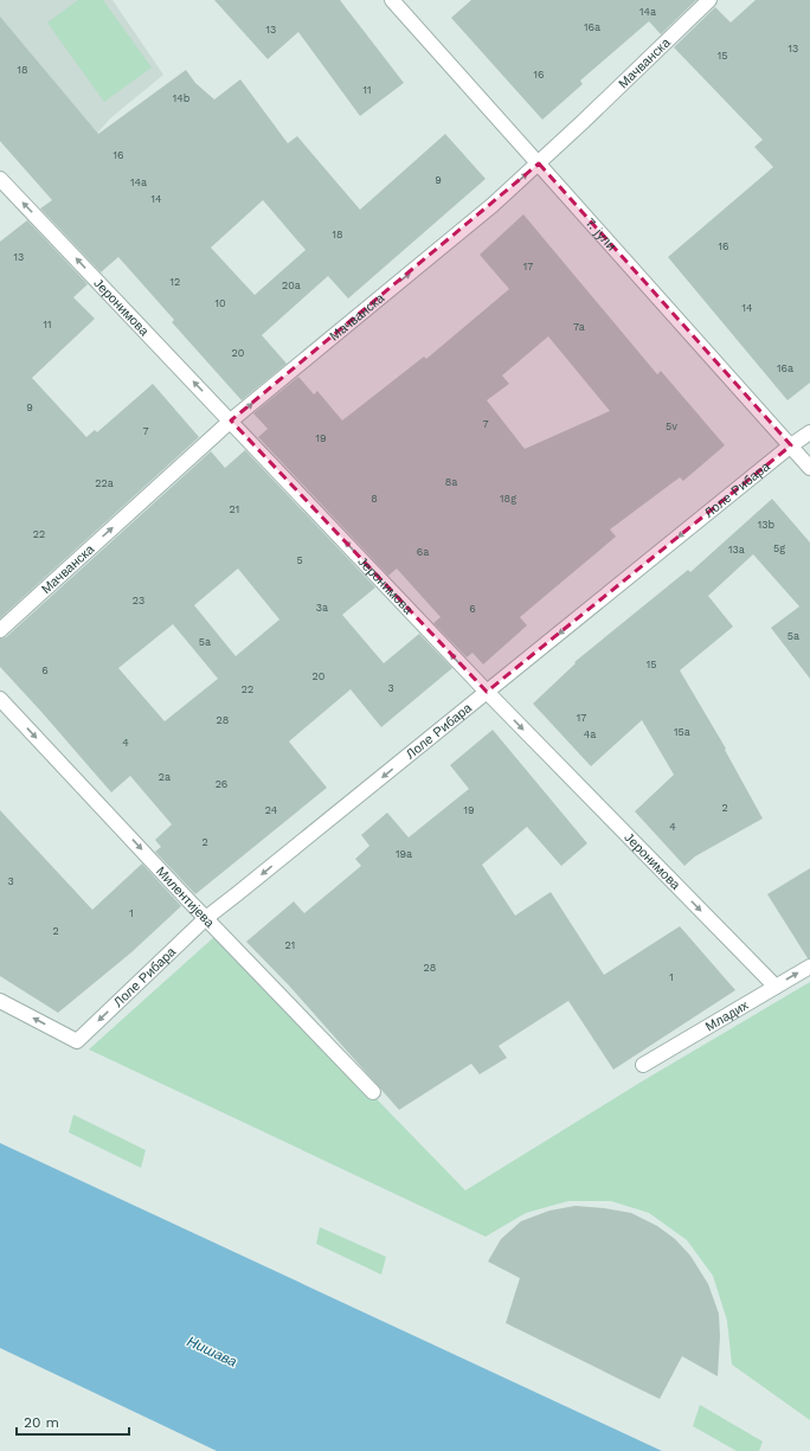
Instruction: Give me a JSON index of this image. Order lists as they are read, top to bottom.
{
  "streets": {
    "street": [
      "Мачванска",
      "7. јули",
      "Јеронимова",
      "Лоле Рибара",
      "Милентијева",
      "Младих"
    ]
  },
  "crossings": [
    ["Мачванска", "7. јули"],
    ["Мачванска", "Јеронимова"],
    ["7. јули", "Лоле Рибара"],
    ["Јеронимова", "Лоле Рибара"],
    ["Јеронимова", "Младих"],
    ["Лоле Рибара", "Милентијева"]
  ],
  "one_way": ["Мачванска", "Лоле Рибара", "Милентијева"],
  "water": ["Нишава"],
  "house_numbers": [
    "14a",
    "16a",
    "13",
    "13",
    "15",
    "18",
    "16",
    "11",
    "14b",
    "16",
    "9",
    "14a",
    "14",
    "18",
    "16",
    "13",
    "17",
    "12",
    "20a",
    "10",
    "14",
    "11",
    "7a",
    "20",
    "16a",
    "9",
    "7",
    "5v",
    "7",
    "19",
    "8a",
    "22a",
    "8",
    "18g",
    "21",
    "13b",
    "22",
    "5g",
    "13a",
    "6a",
    "5",
    "23",
    "3a",
    "6",
    "5a",
    "5a",
    "15",
    "6",
    "20",
    "3",
    "22",
    "17",
    "28",
    "15a",
    "4a",
    "4",
    "2a",
    "26",
    "2",
    "24",
    "19",
    "4",
    "2",
    "19a",
    "3",
    "1",
    "2",
    "21",
    "28",
    "1"
  ],
  "scale_bar": "20 m"
}
